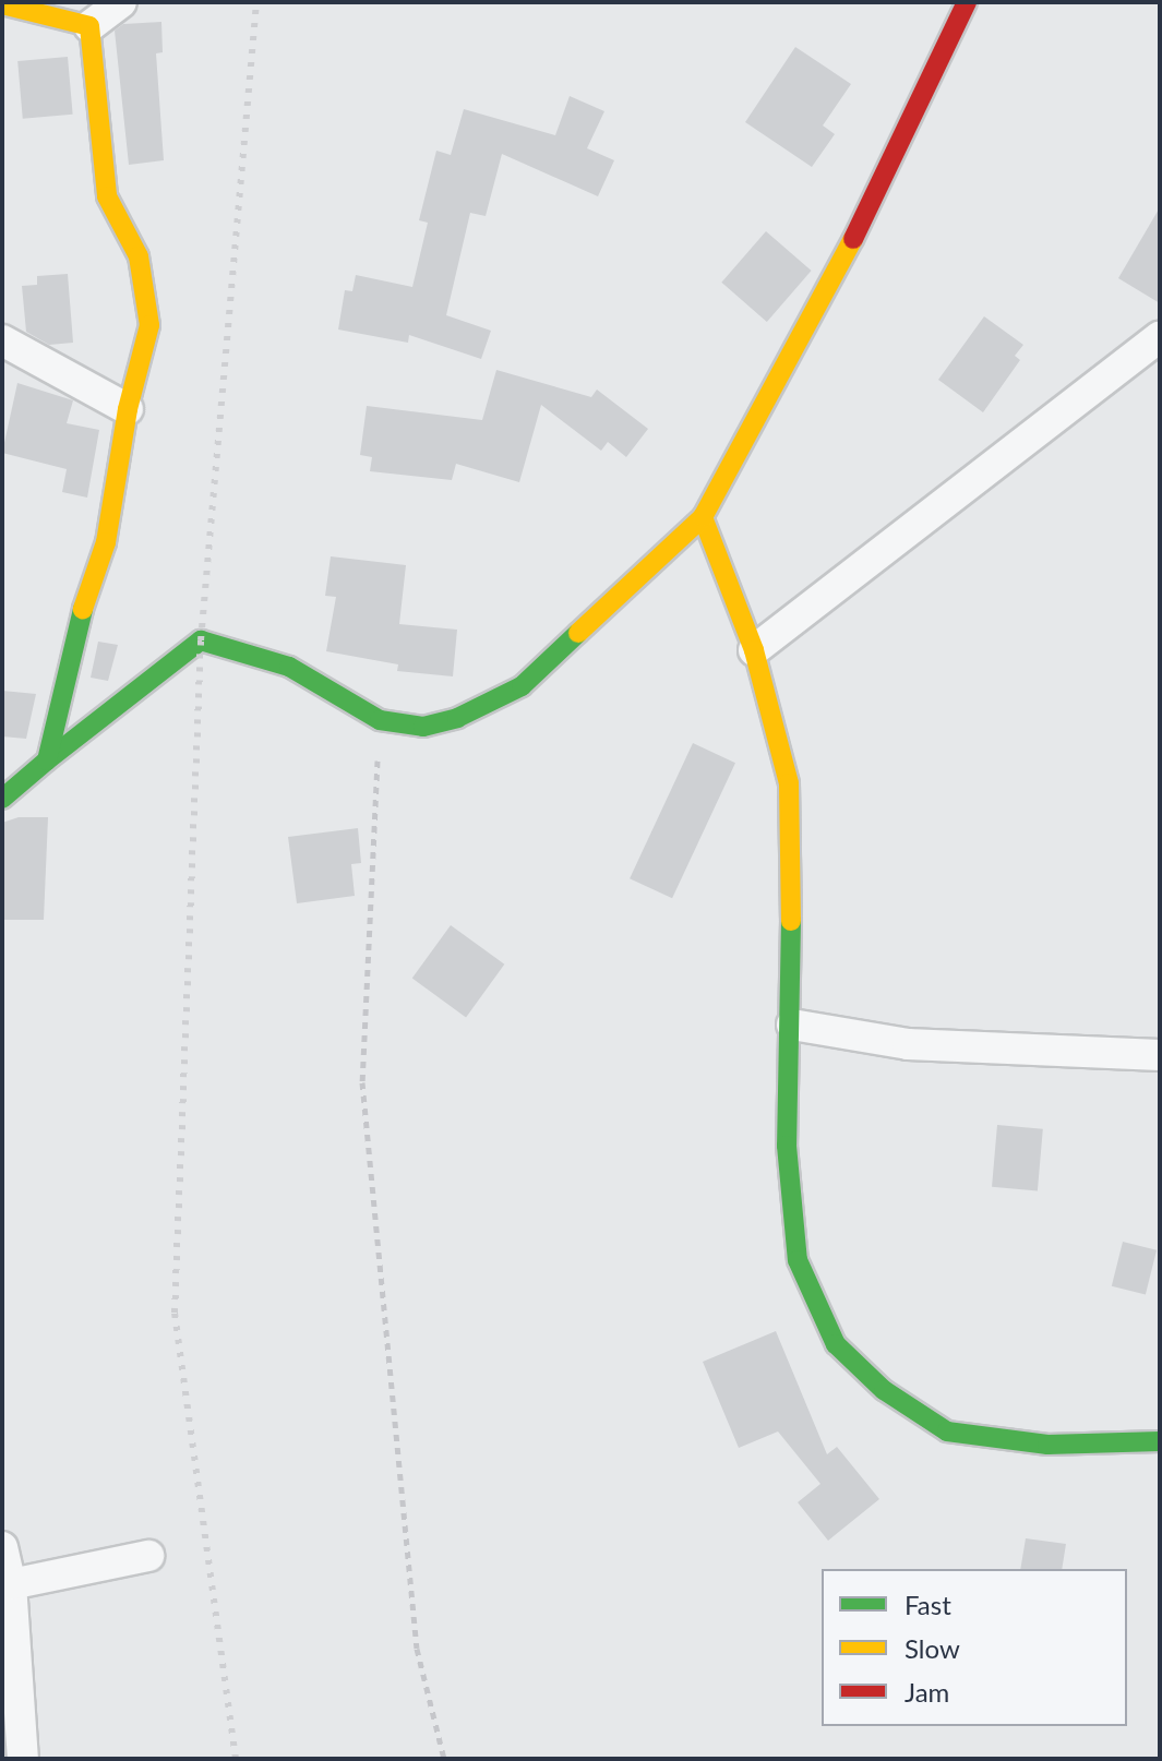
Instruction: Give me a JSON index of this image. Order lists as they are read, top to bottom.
{
  "legend": ["Fast", "Slow", "Jam"]
}
